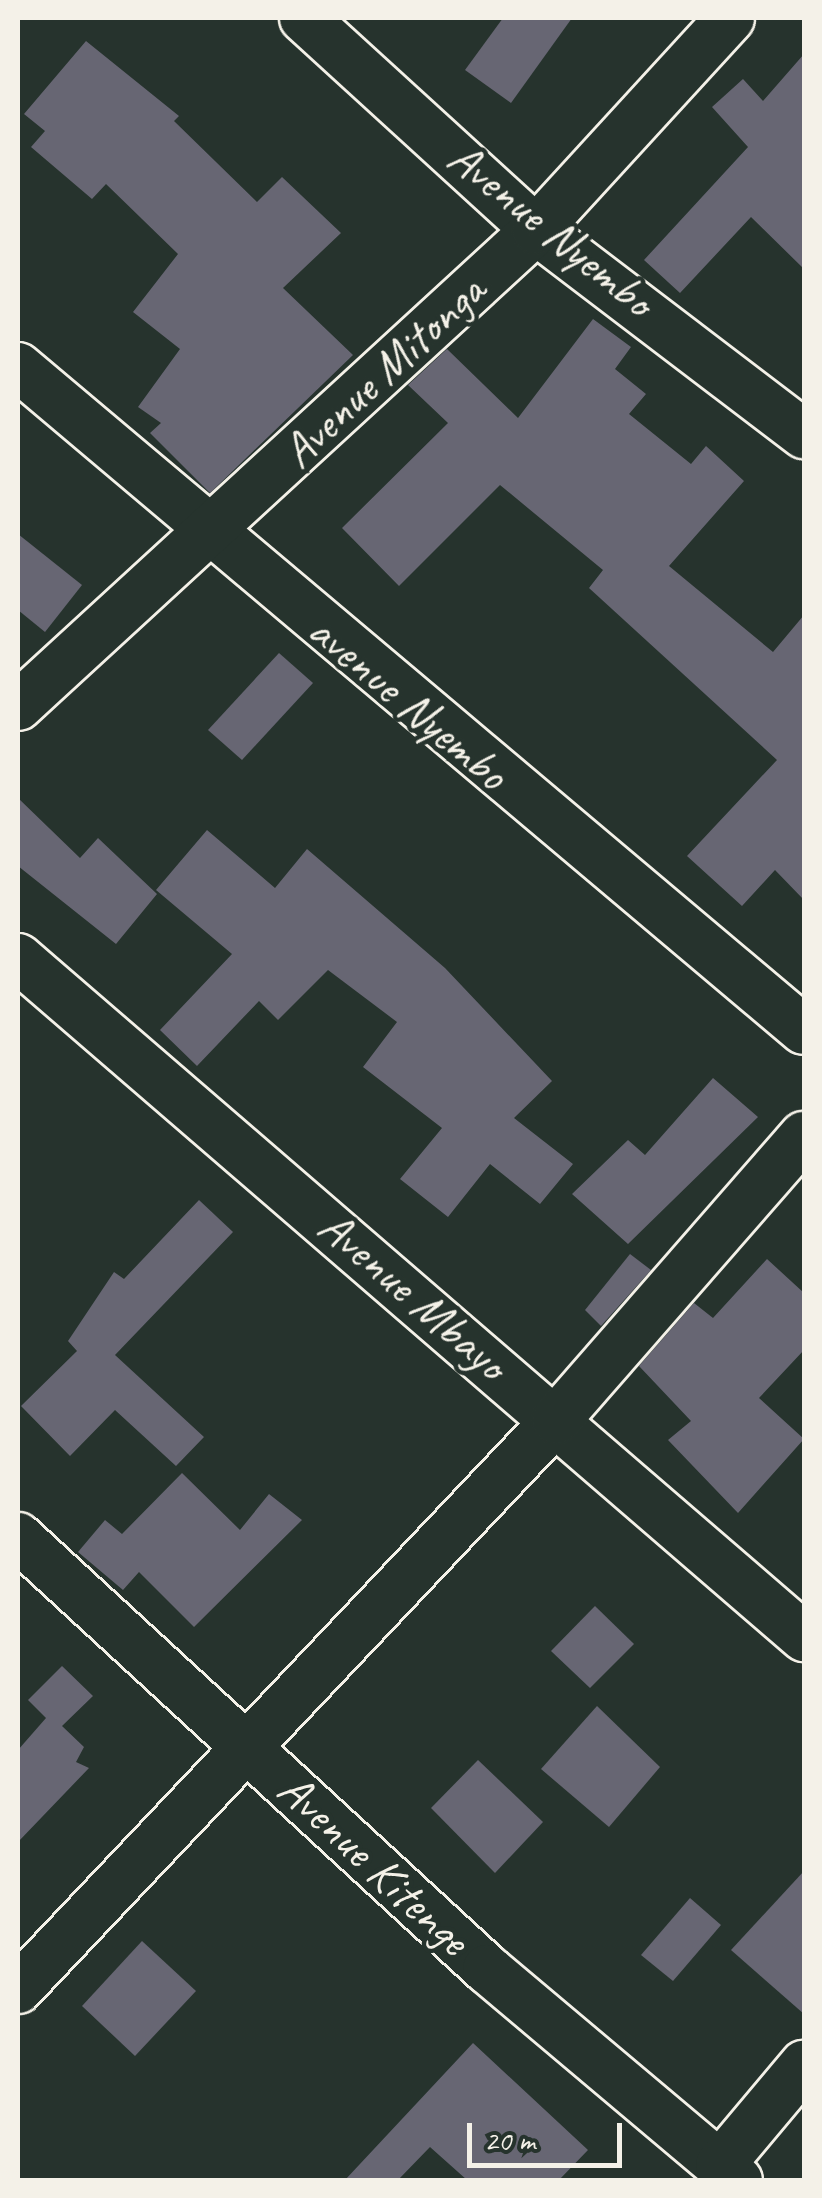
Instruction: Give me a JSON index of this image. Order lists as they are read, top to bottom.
{
  "streets": {
    "street": [
      "Avenue Nyembo",
      "Avenue Mitonga",
      "avenue Nyembo",
      "Avenue Mbayo",
      "Avenue Kitenge"
    ]
  },
  "crossings": [
    ["Avenue Nyembo", "Avenue Mitonga"],
    ["Avenue Mitonga", "avenue Nyembo"]
  ],
  "scale_bar": "20 m"
}
